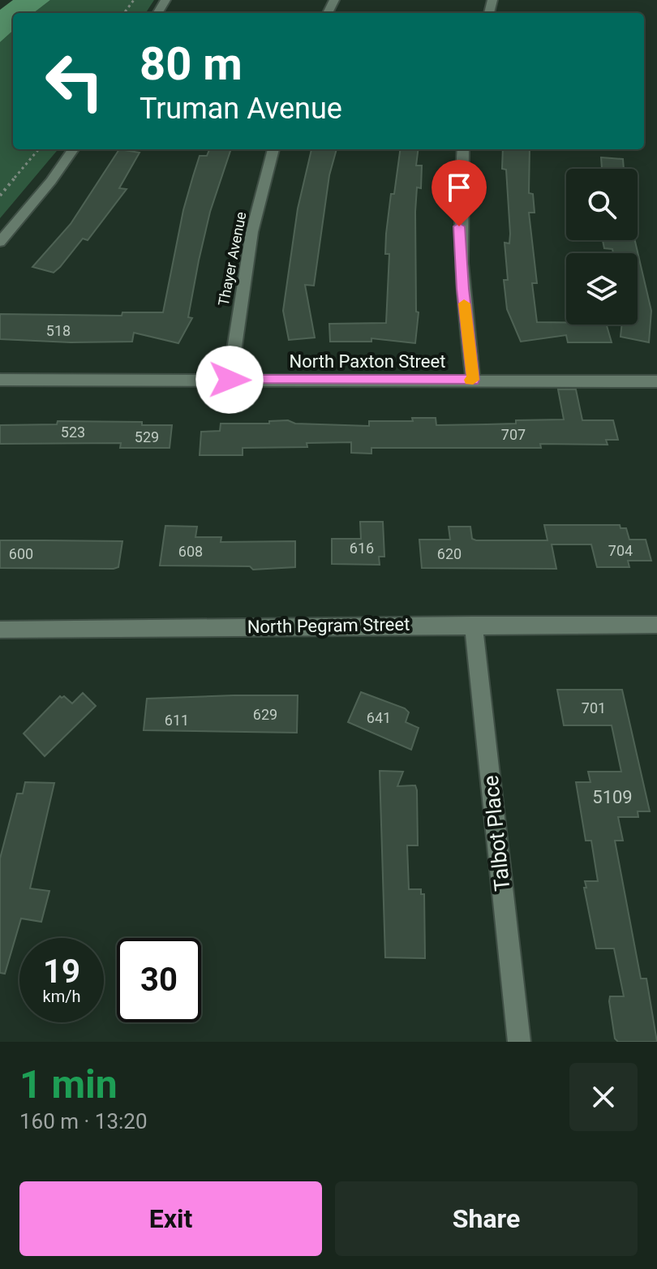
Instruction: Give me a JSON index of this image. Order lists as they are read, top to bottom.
{
  "streets": {
    "street": [
      "Thayer Avenue",
      "North Paxton Street",
      "North Pegram Street",
      "Talbot Place"
    ]
  },
  "crossings": [
    ["Thayer Avenue", "North Paxton Street"],
    ["North Pegram Street", "Talbot Place"]
  ],
  "house_numbers": [
    "518",
    "523",
    "707",
    "529",
    "616",
    "704",
    "608",
    "600",
    "620",
    "701",
    "629",
    "641",
    "611",
    "5109"
  ],
  "page": {
    "turn": ["80 m", "Truman Avenue"],
    "speed": "19 km/h",
    "limit": "30",
    "heading": ["1 min", "160 m · 13:20"],
    "buttons": ["Exit", "Share"]
  }
}
